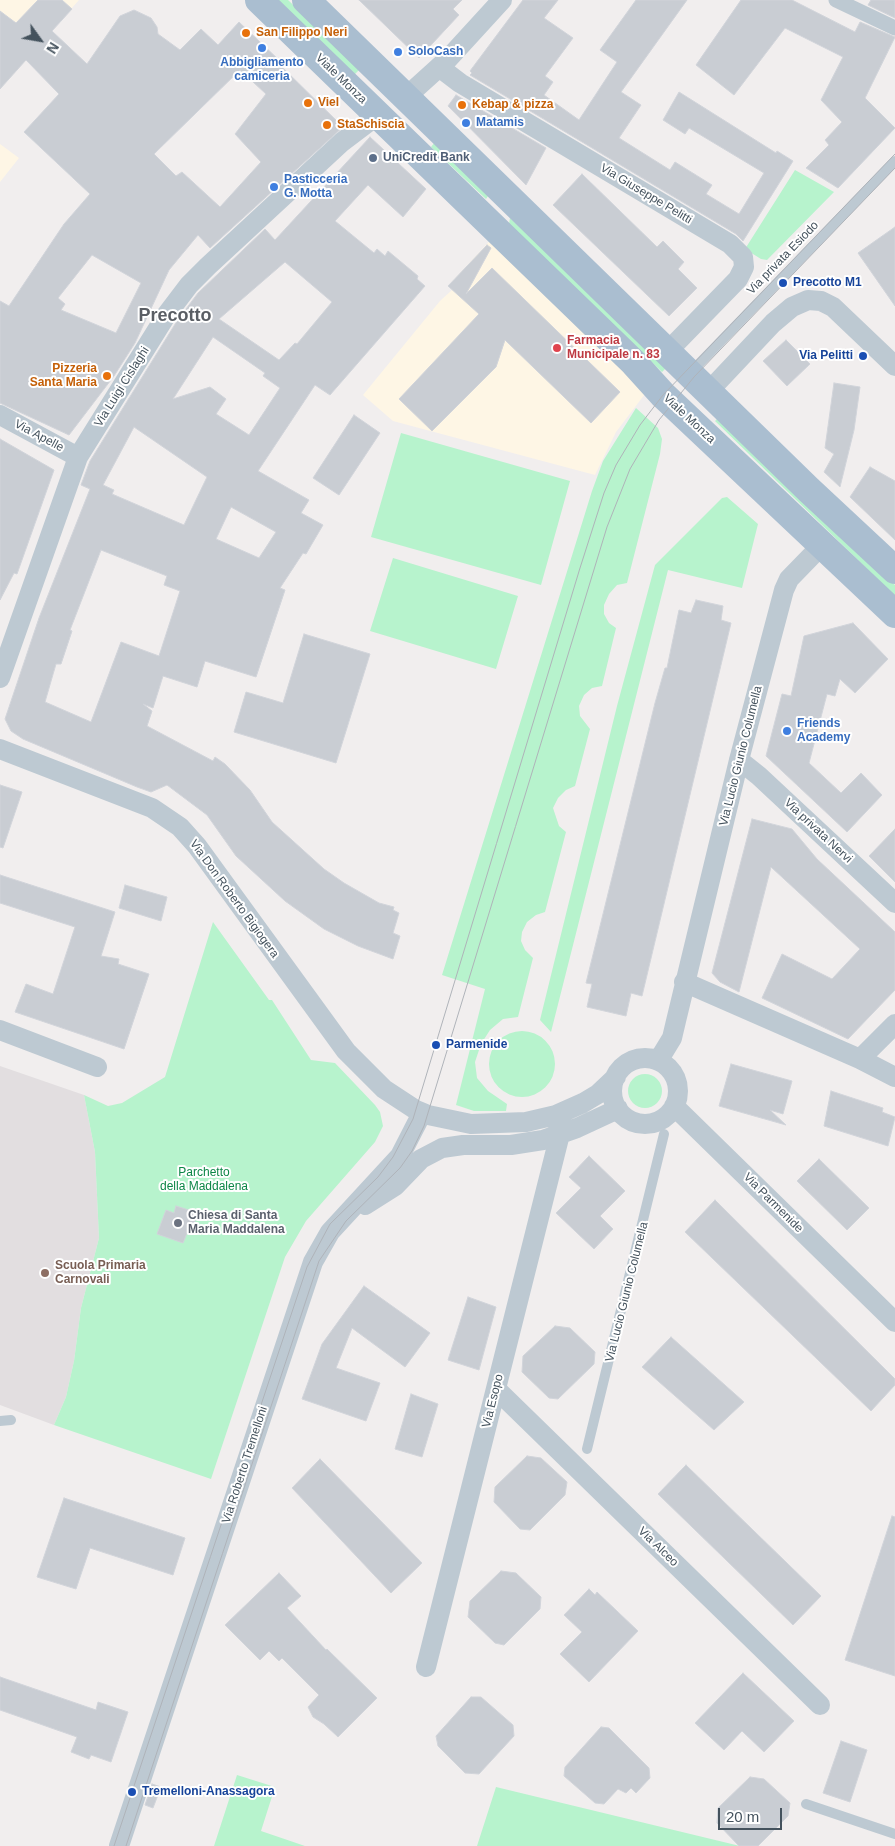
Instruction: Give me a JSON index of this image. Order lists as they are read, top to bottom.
{
  "streets": {
    "main road": ["Viale Monza"],
    "street": [
      "Via Giuseppe Pelitti",
      "Via Luigi Cislaghi",
      "Via Apelle",
      "Via Lucio Giunio Columella",
      "Via privata Nervi",
      "Via Don Roberto Bigiogera",
      "Via Parmenide",
      "Via Esopo",
      "Via Roberto Tremelloni",
      "Via Alceo"
    ],
    "lane": ["Via privata Esiodo"]
  },
  "crossings": [
    ["Viale Monza", "Via Giuseppe Pelitti"],
    ["Viale Monza", "Via privata Esiodo"],
    ["Viale Monza", "Via Luigi Cislaghi"],
    ["Viale Monza", "Via Lucio Giunio Columella"],
    ["Via Luigi Cislaghi", "Via Apelle"],
    ["Via Lucio Giunio Columella", "Via privata Nervi"],
    ["Via Lucio Giunio Columella", "Via Parmenide"],
    ["Via Don Roberto Bigiogera", "Via Roberto Tremelloni"],
    ["Via Esopo", "Via Alceo"]
  ],
  "districts": ["Precotto"],
  "parks": ["Parchetto della Maddalena"],
  "places": [
    "San Filippo Neri",
    "Abbigliamento camiceria",
    "SoloCash",
    "Viel",
    "Kebap & pizza",
    "Matamis",
    "StaSchiscia",
    "UniCredit Bank",
    "Pasticceria G. Motta",
    "Precotto M1",
    "Farmacia Municipale n. 83",
    "Via Pelitti",
    "Pizzeria Santa Maria",
    "Friends Academy",
    "Parmenide",
    "Chiesa di Santa Maria Maddalena",
    "Scuola Primaria Carnovali",
    "Tremelloni-Anassagora"
  ],
  "scale_bar": "20 m",
  "north": "bottom right"
}
